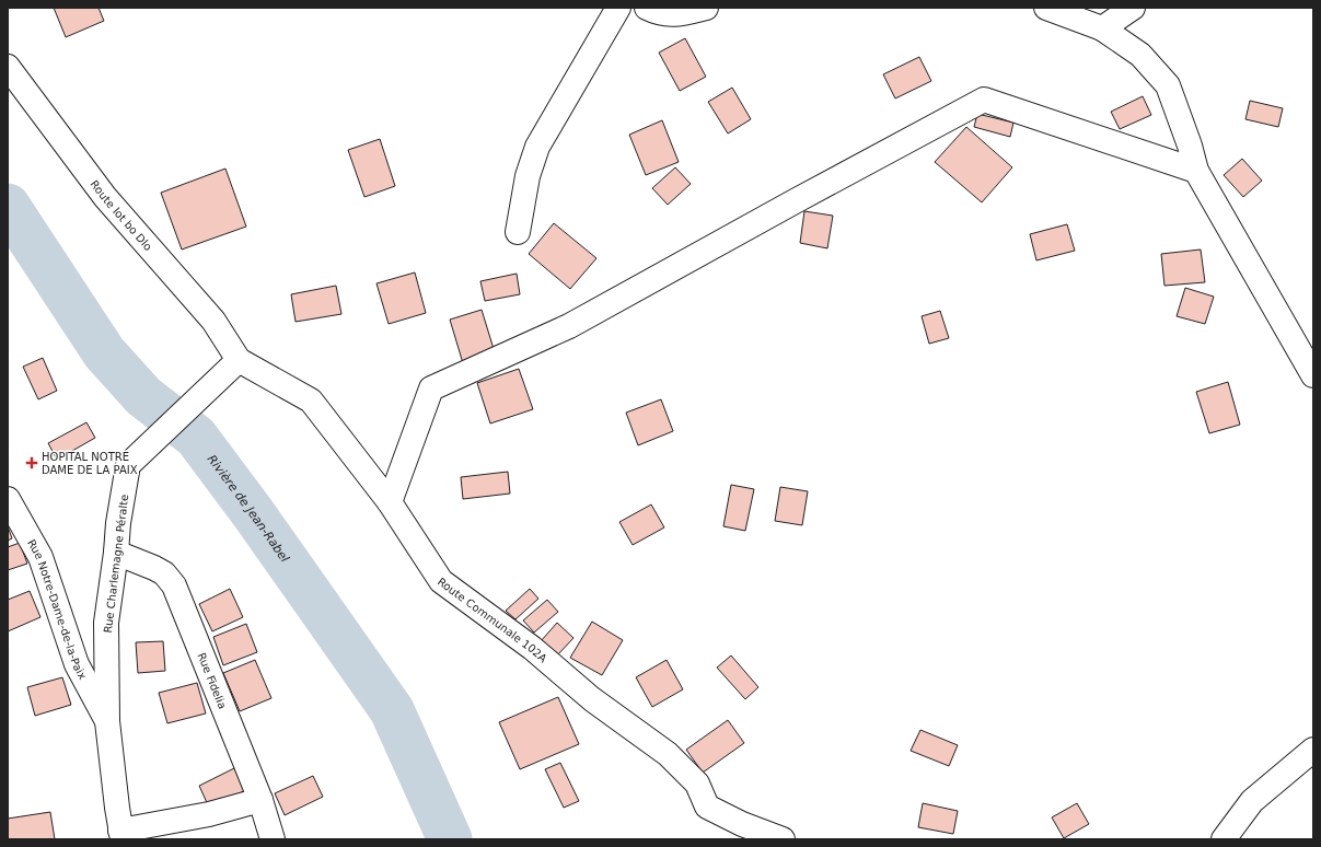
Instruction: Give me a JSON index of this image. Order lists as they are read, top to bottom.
{
  "streets": {
    "street": [
      "Route lot bo Dlo",
      "Rue Charlemagne Péralte",
      "Rue Notre-Dame-de-la-Paix",
      "Route Communale 102A",
      "Rue Fidelia"
    ]
  },
  "crossings": [
    ["Route lot bo Dlo", "Rue Charlemagne Péralte"],
    ["Route lot bo Dlo", "Route Communale 102A"],
    ["Rue Charlemagne Péralte", "Rue Notre-Dame-de-la-Paix"],
    ["Rue Charlemagne Péralte", "Route Communale 102A"],
    ["Rue Charlemagne Péralte", "Rue Fidelia"]
  ],
  "water": ["Rivière de Jean-Rabel"],
  "places": {
    "health": ["HOPITAL NOTRE DAME DE LA PAIX"]
  }
}
